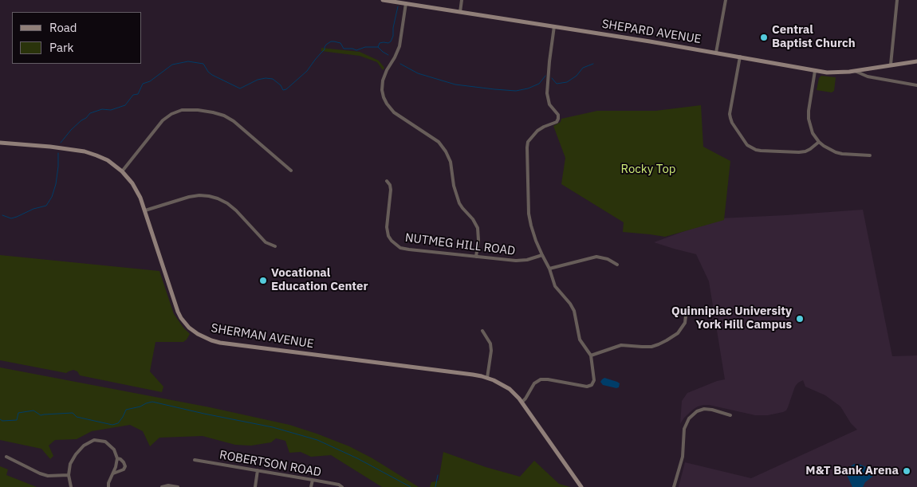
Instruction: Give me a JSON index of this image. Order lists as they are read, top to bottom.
{
  "streets": {
    "main road": ["SHEPARD AVENUE", "SHERMAN AVENUE"],
    "street": ["NUTMEG HILL ROAD", "ROBERTSON ROAD"]
  },
  "parks": ["Rocky Top"],
  "places": [
    "Central Baptist Church",
    "Vocational Education Center",
    "Quinnipiac University York Hill Campus",
    "M&T Bank Arena"
  ],
  "legend": ["Road", "Park"]
}
